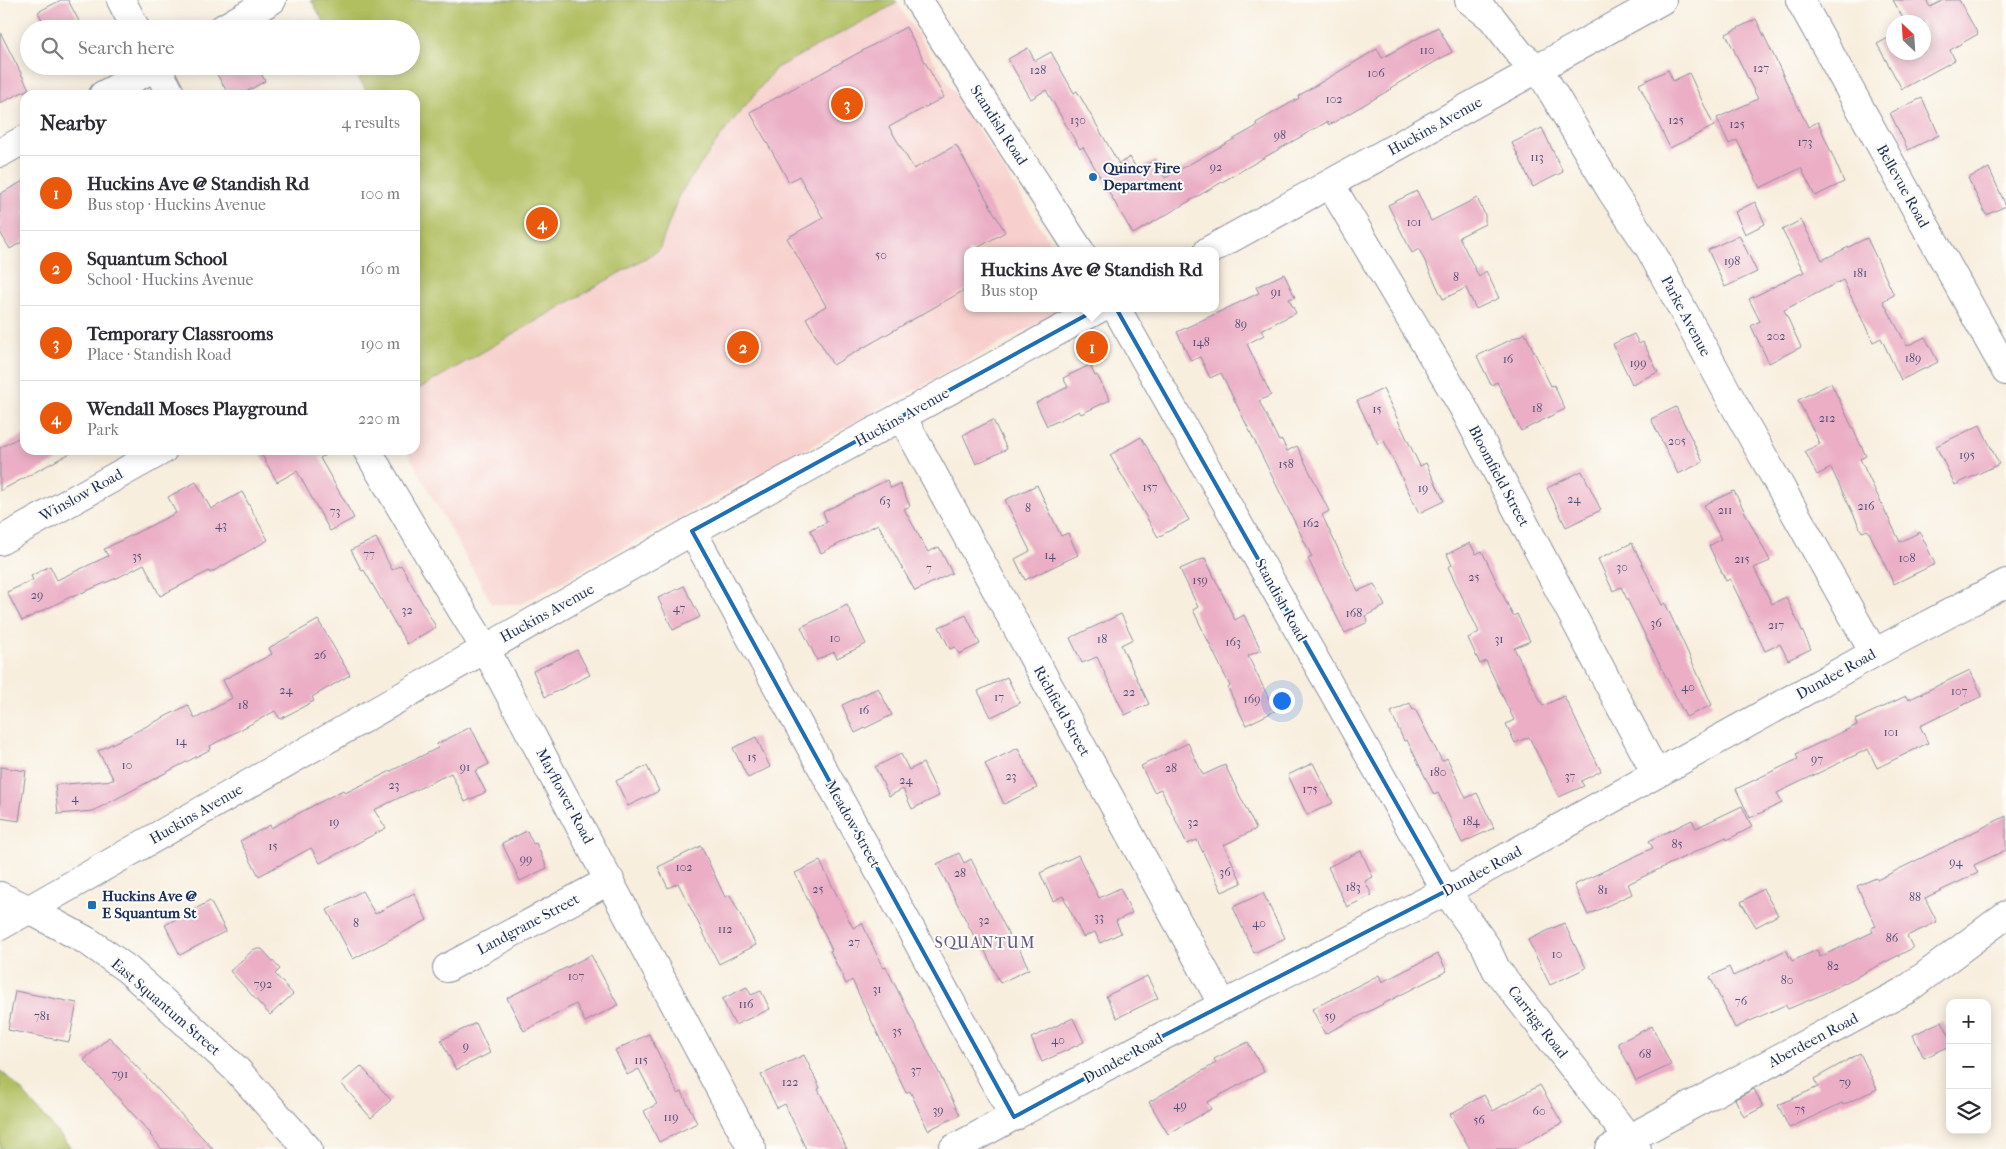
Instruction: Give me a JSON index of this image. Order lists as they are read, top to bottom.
{
  "streets": {
    "street": [
      "Standish Road",
      "Huckins Avenue",
      "Bellevue Road",
      "Parke Avenue",
      "Bloomfield Street",
      "Winslow Road",
      "Dundee Road",
      "Richfield Street",
      "Mayflower Road",
      "Meadow Street",
      "Landgrane Street",
      "East Squantum Street",
      "Carrigg Road",
      "Aberdeen Road"
    ]
  },
  "crossings": [
    ["Standish Road", "Dundee Road"],
    ["Standish Road", "Carrigg Road"],
    ["Huckins Avenue", "Parke Avenue"],
    ["Huckins Avenue", "Bloomfield Street"],
    ["Huckins Avenue", "Richfield Street"],
    ["Huckins Avenue", "Mayflower Road"],
    ["Huckins Avenue", "Meadow Street"],
    ["Huckins Avenue", "East Squantum Street"],
    ["Parke Avenue", "Dundee Road"],
    ["Bloomfield Street", "Dundee Road"],
    ["Dundee Road", "Richfield Street"],
    ["Dundee Road", "Meadow Street"],
    ["Dundee Road", "Carrigg Road"],
    ["Mayflower Road", "Landgrane Street"],
    ["Carrigg Road", "Aberdeen Road"]
  ],
  "districts": ["SQUANTUM"],
  "places": {
    "other": ["Quincy Fire Department"],
    "transit": ["Huckins Ave @ E Squantum St"]
  },
  "house_numbers": [
    "110",
    "127",
    "128",
    "106",
    "102",
    "130",
    "125",
    "125",
    "98",
    "173",
    "113",
    "92",
    "101",
    "50",
    "198",
    "181",
    "8",
    "91",
    "89",
    "202",
    "148",
    "189",
    "16",
    "199",
    "18",
    "15",
    "212",
    "205",
    "195",
    "158",
    "157",
    "19",
    "24",
    "63",
    "216",
    "8",
    "211",
    "73",
    "162",
    "43",
    "77",
    "14",
    "35",
    "108",
    "215",
    "30",
    "7",
    "25",
    "159",
    "29",
    "47",
    "32",
    "168",
    "36",
    "217",
    "10",
    "18",
    "31",
    "163",
    "26",
    "40",
    "24",
    "107",
    "22",
    "17",
    "169",
    "18",
    "16",
    "101",
    "14",
    "15",
    "97",
    "10",
    "91",
    "28",
    "180",
    "23",
    "37",
    "24",
    "23",
    "175",
    "4",
    "184",
    "19",
    "32",
    "85",
    "15",
    "99",
    "94",
    "102",
    "36",
    "28",
    "183",
    "25",
    "81",
    "88",
    "33",
    "32",
    "8",
    "40",
    "112",
    "86",
    "27",
    "10",
    "82",
    "107",
    "80",
    "792",
    "31",
    "76",
    "116",
    "781",
    "59",
    "35",
    "40",
    "9",
    "68",
    "115",
    "37",
    "791",
    "122",
    "79",
    "49",
    "75",
    "39",
    "60",
    "119",
    "56"
  ],
  "north": "top left",
  "page": {
    "search": "Search here",
    "pins": [
      "3",
      "4",
      "1",
      "2"
    ],
    "heading": ["Nearby", "4 results"],
    "list": [
      {
        "mark": "1",
        "name": "Huckins Ave @ Standish Rd",
        "note": "Bus stop · Huckins Avenue",
        "value": "100 m"
      },
      {
        "mark": "2",
        "name": "Squantum School",
        "note": "School · Huckins Avenue",
        "value": "160 m"
      },
      {
        "mark": "3",
        "name": "Temporary Classrooms",
        "note": "Place · Standish Road",
        "value": "190 m"
      },
      {
        "mark": "4",
        "name": "Wendall Moses Playground",
        "note": "Park",
        "value": "220 m"
      }
    ],
    "popup": ["Huckins Ave @ Standish Rd", "Bus stop"],
    "map_buttons": ["+", "−"]
  }
}
